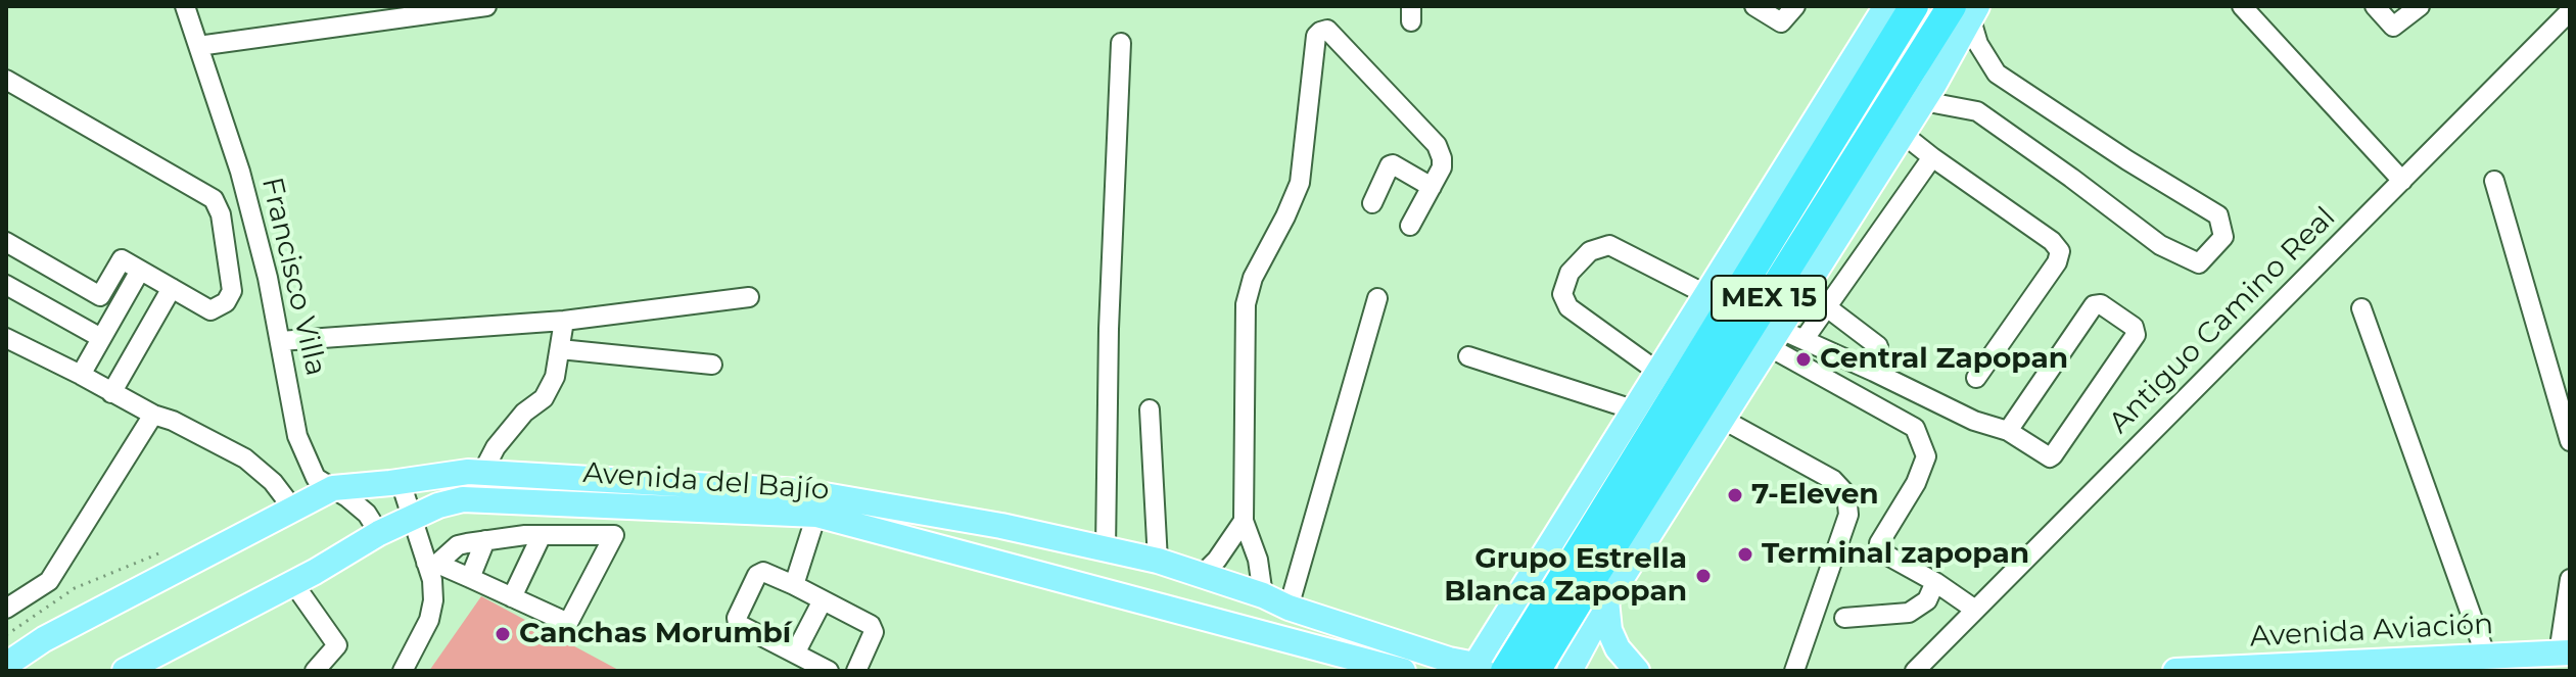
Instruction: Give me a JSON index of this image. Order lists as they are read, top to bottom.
{
  "streets": {
    "highway": ["MEX 15"],
    "main road": ["Avenida del Bajío", "Avenida Aviación"],
    "street": ["Francisco Villa", "Antiguo Camino Real"]
  },
  "crossings": [
    ["Francisco Villa", "Avenida del Bajío"]
  ],
  "places": [
    "Central Zapopan",
    "7-Eleven",
    "Terminal zapopan",
    "Grupo Estrella Blanca Zapopan",
    "Canchas Morumbí"
  ]
}
